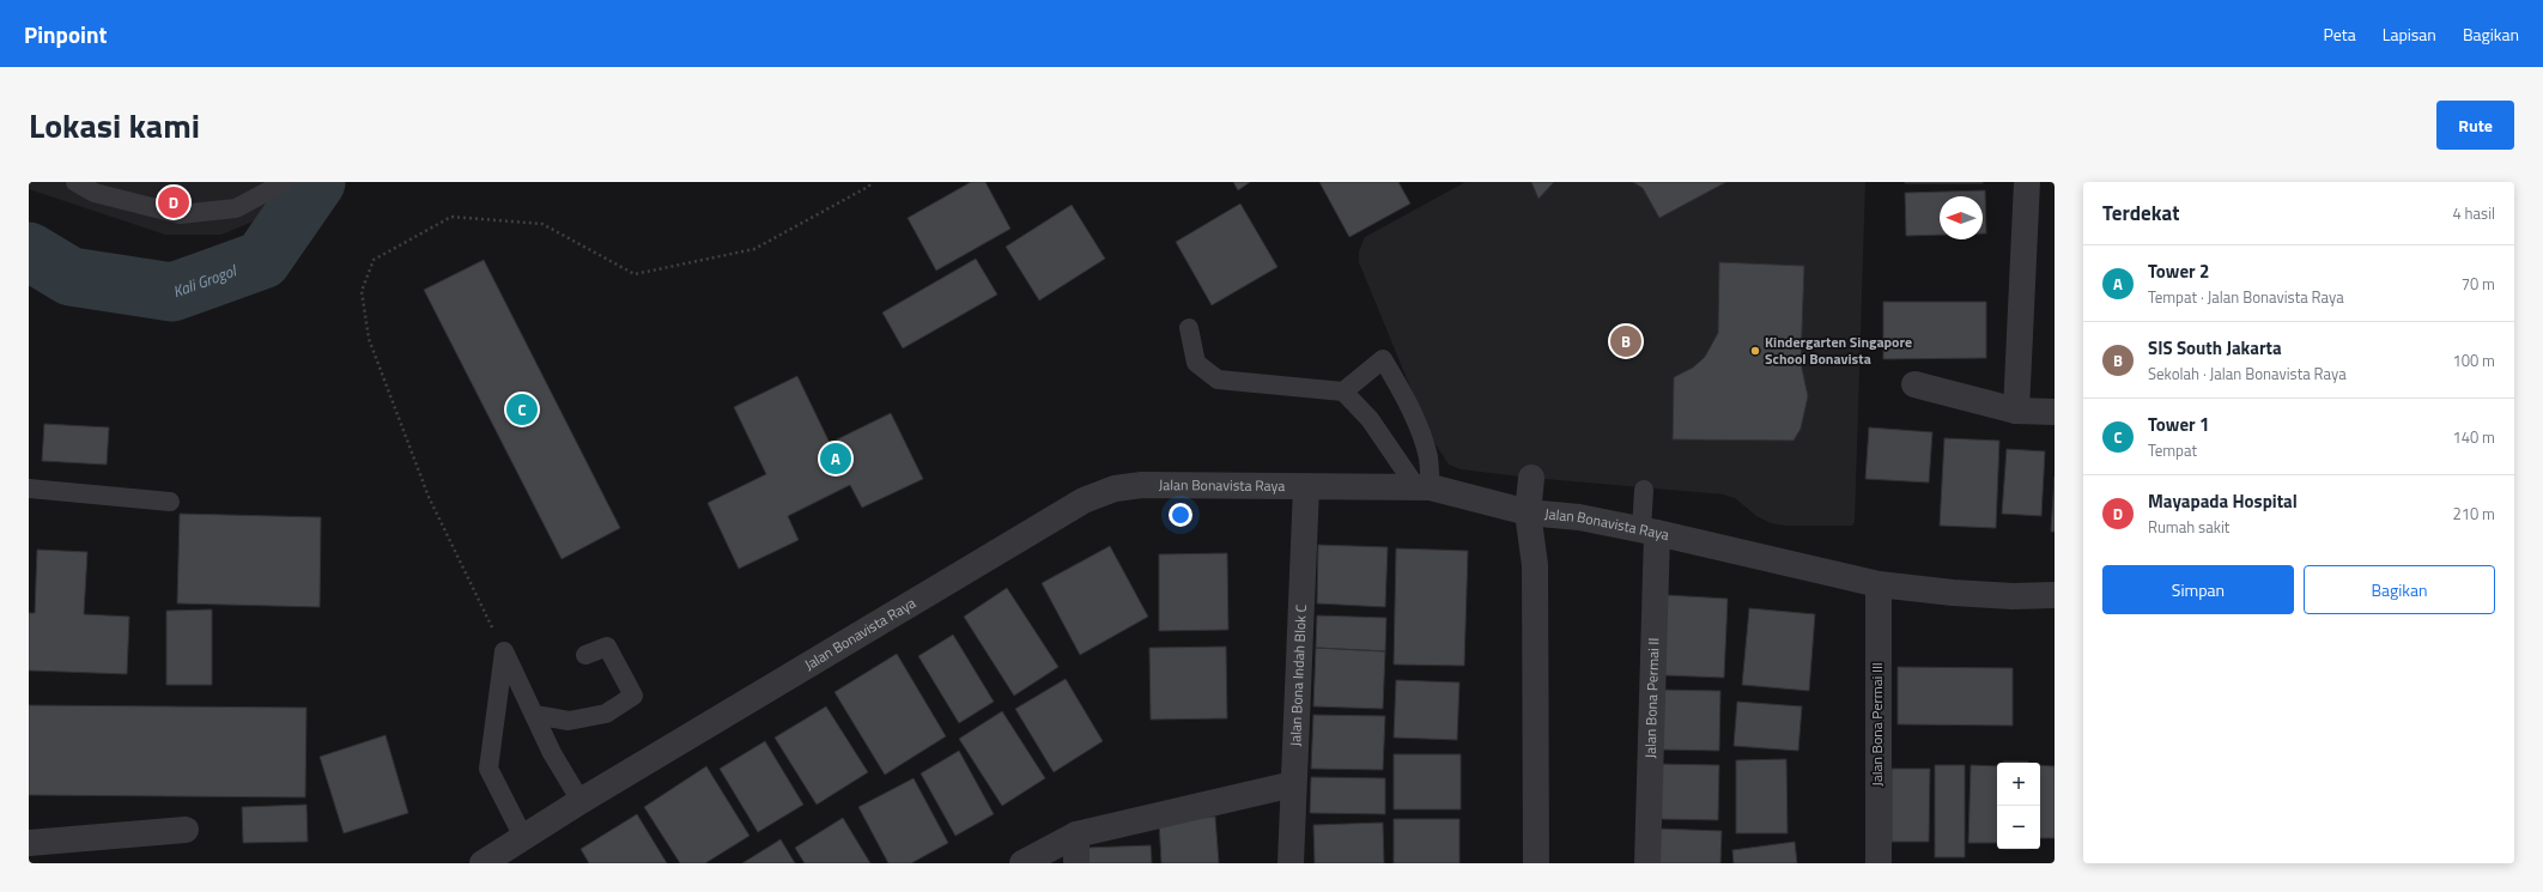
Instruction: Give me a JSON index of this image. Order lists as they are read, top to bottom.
{
  "streets": {
    "street": [
      "Jalan Bonavista Raya",
      "Jalan Bona Indah Blok C",
      "Jalan Bona Permai II",
      "Jalan Bona Permai III"
    ]
  },
  "crossings": [
    ["Jalan Bonavista Raya", "Jalan Bona Indah Blok C"],
    ["Jalan Bonavista Raya", "Jalan Bona Permai II"],
    ["Jalan Bonavista Raya", "Jalan Bona Permai III"]
  ],
  "water": ["Kali Grogol"],
  "places": ["Kindergarten Singapore School Bonavista"],
  "north": "left",
  "page": {
    "header": "Pinpoint",
    "nav": ["Peta", "Lapisan", "Bagikan"],
    "title": "Lokasi kami",
    "buttons": [
      "Rute",
      ["Simpan", "Bagikan"]
    ],
    "heading": ["Terdekat", "4 hasil"],
    "pins": [
      "D",
      "B",
      "C",
      "A"
    ],
    "list": [
      {
        "mark": "A",
        "name": "Tower 2",
        "note": "Tempat · Jalan Bonavista Raya",
        "value": "70 m"
      },
      {
        "mark": "B",
        "name": "SIS South Jakarta",
        "note": "Sekolah · Jalan Bonavista Raya",
        "value": "100 m"
      },
      {
        "mark": "C",
        "name": "Tower 1",
        "note": "Tempat",
        "value": "140 m"
      },
      {
        "mark": "D",
        "name": "Mayapada Hospital",
        "note": "Rumah sakit",
        "value": "210 m"
      }
    ],
    "map_buttons": ["+", "−"]
  }
}
